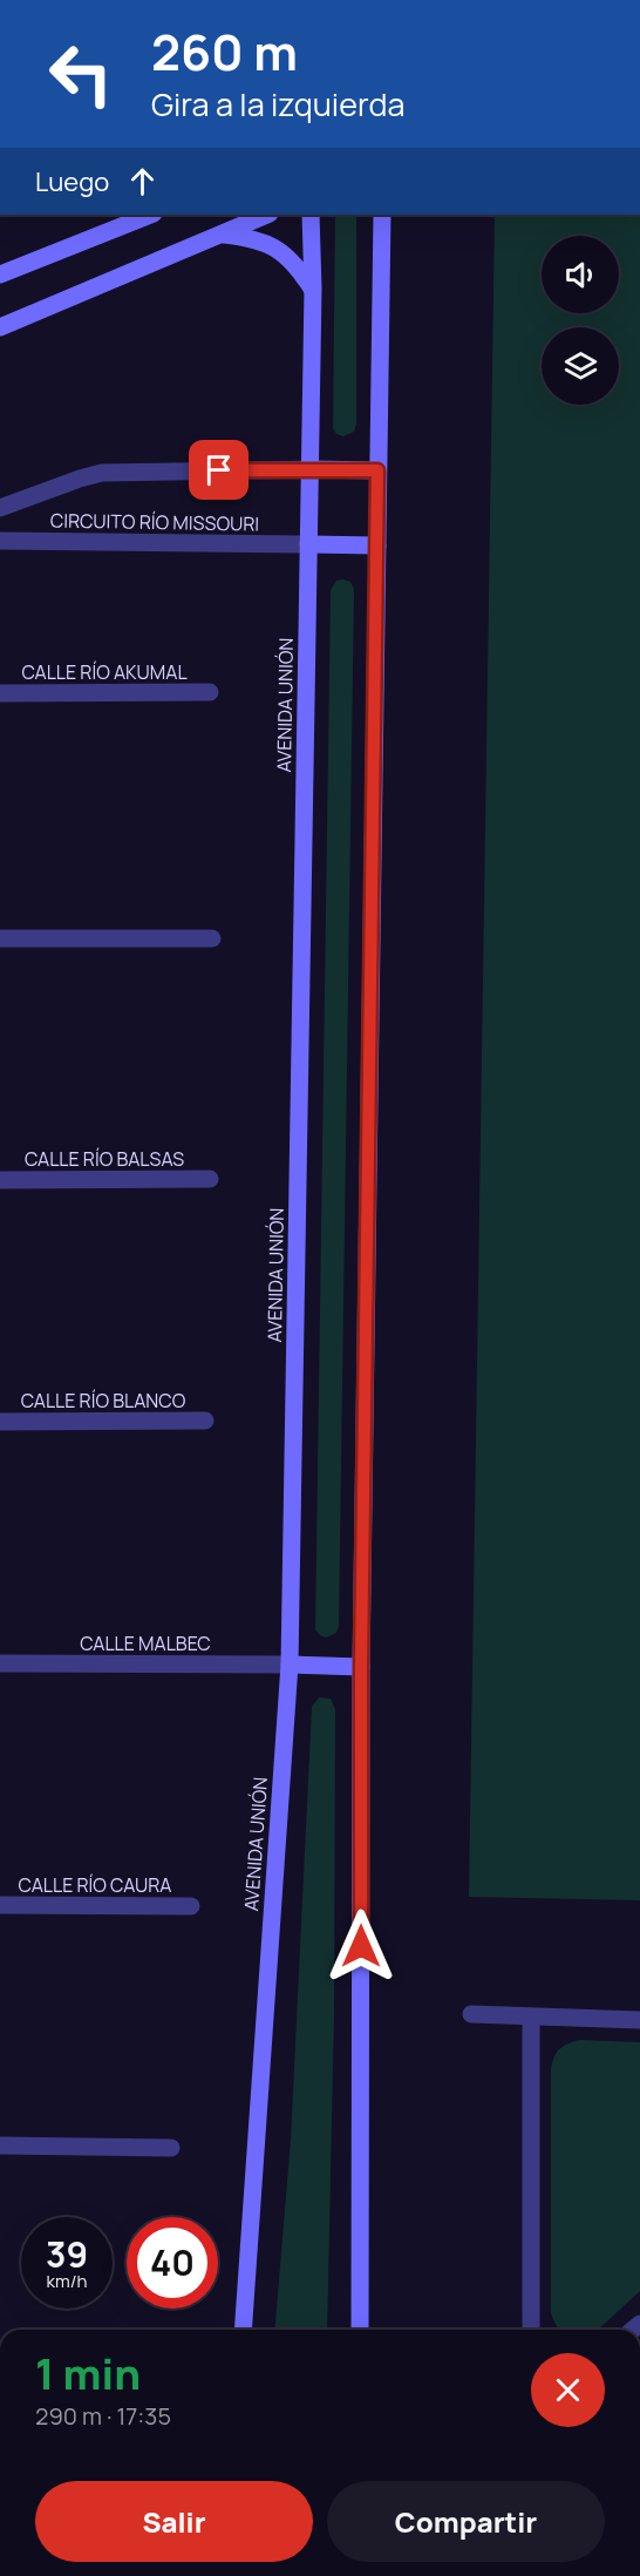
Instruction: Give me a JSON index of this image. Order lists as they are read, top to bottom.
{
  "streets": {
    "street": [
      "CIRCUITO RÍO MISSOURI",
      "CALLE RÍO AKUMAL",
      "AVENIDA UNIÓN",
      "CALLE RÍO BALSAS",
      "CALLE RÍO BLANCO",
      "CALLE MALBEC",
      "CALLE RÍO CAURA"
    ]
  },
  "crossings": [
    ["CIRCUITO RÍO MISSOURI", "AVENIDA UNIÓN"],
    ["AVENIDA UNIÓN", "CALLE MALBEC"]
  ],
  "page": {
    "turn": ["260 m", "Gira a la izquierda"],
    "then": "Luego",
    "speed": "39 km/h",
    "limit": "40",
    "heading": ["1 min", "290 m · 17:35"],
    "buttons": ["Salir", "Compartir"]
  }
}
